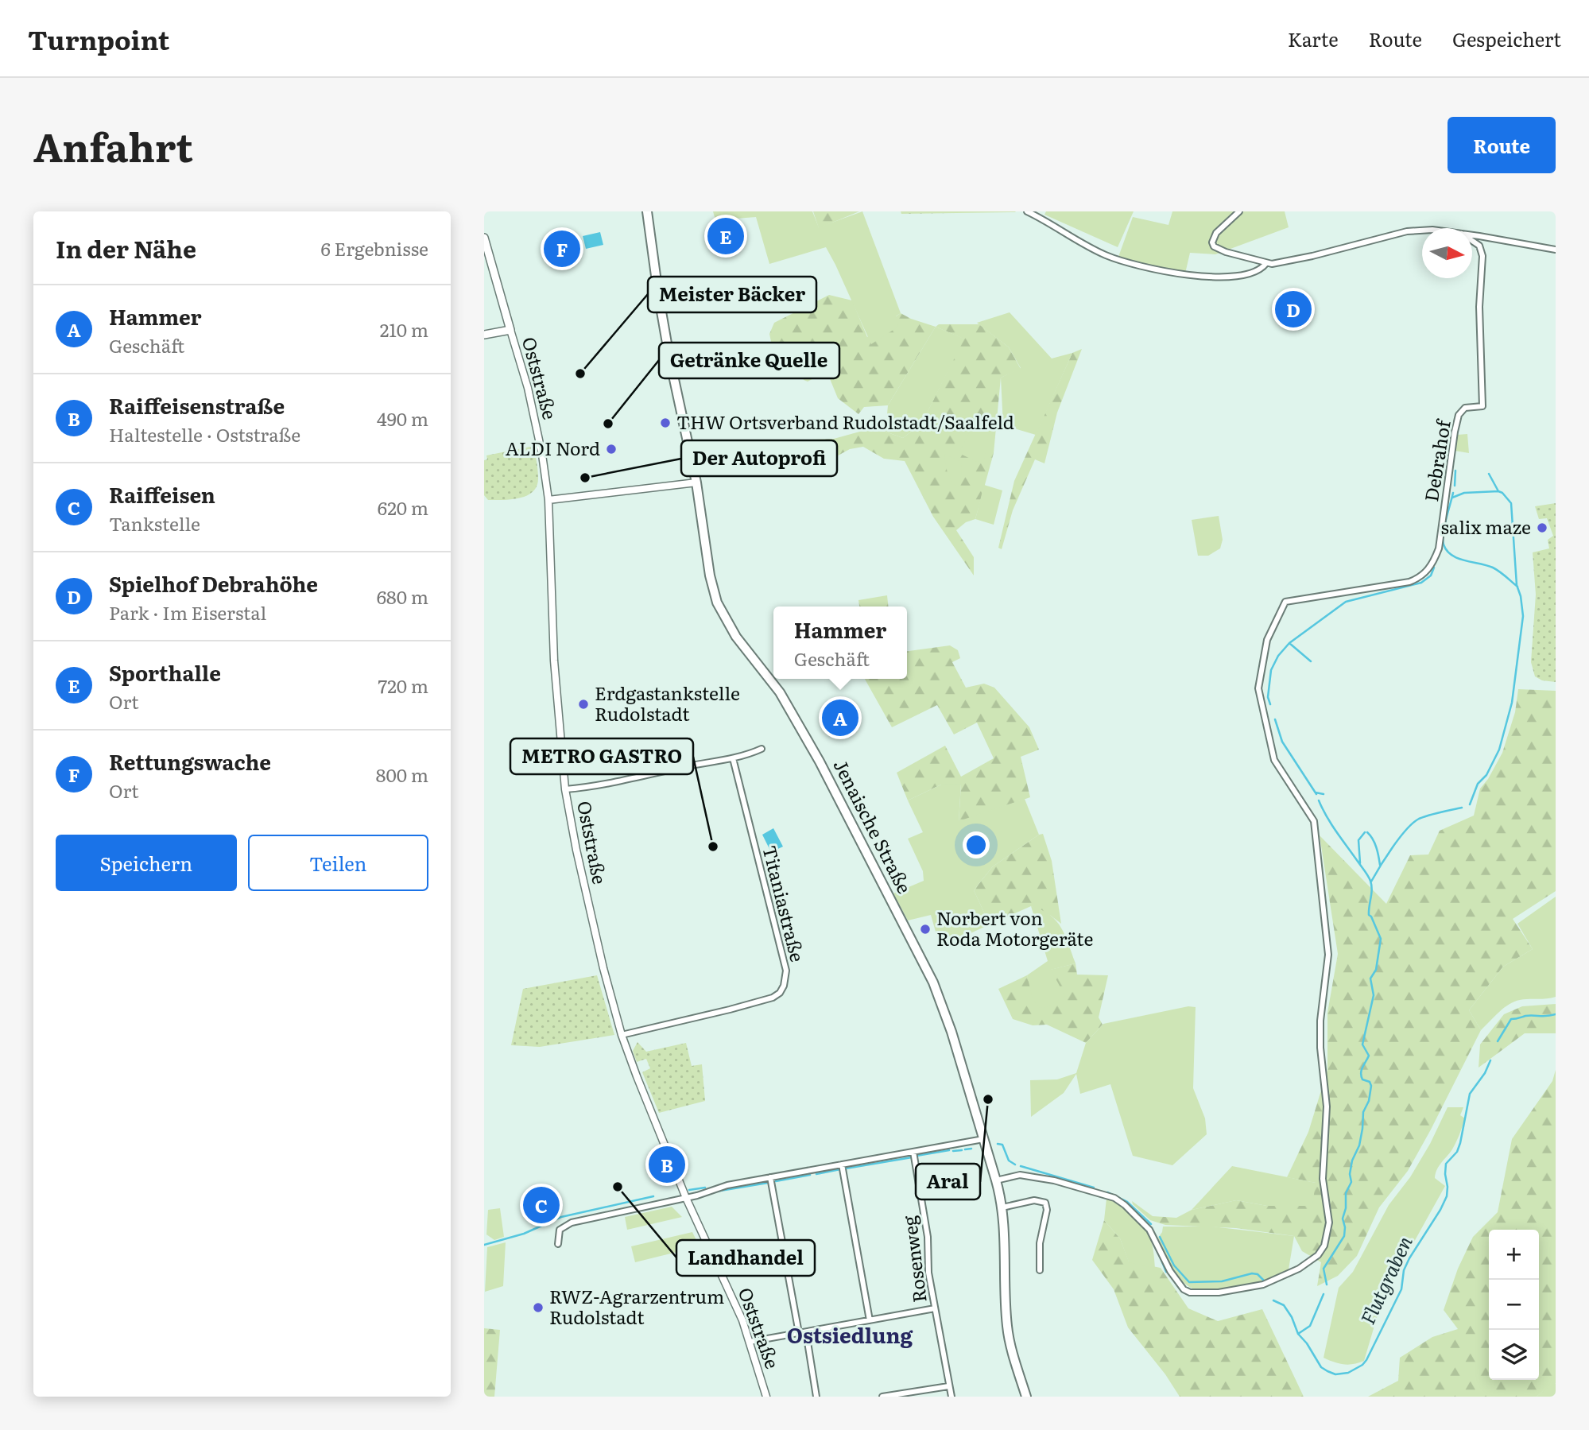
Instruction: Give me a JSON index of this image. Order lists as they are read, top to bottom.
{
  "streets": {
    "main road": ["Oststraße", "Jenaische Straße"],
    "street": ["Debrahof", "Titaniastraße", "Rosenweg"]
  },
  "crossings": [
    ["Oststraße", "Titaniastraße"],
    ["Debrahof", "Jenaische Straße"]
  ],
  "districts": ["Ostsiedlung"],
  "water": ["Flutgraben"],
  "places": [
    "Meister Bäcker",
    "THW Ortsverband Rudolstadt/Saalfeld",
    "Getränke Quelle",
    "ALDI Nord",
    "Der Autoprofi",
    "salix maze",
    "Erdgastankstelle Rudolstadt",
    "METRO GASTRO",
    "Norbert von Roda Motorgeräte",
    "Aral",
    "Landhandel",
    "RWZ-Agrarzentrum Rudolstadt"
  ],
  "north": "right",
  "page": {
    "header": "Turnpoint",
    "nav": ["Karte", "Route", "Gespeichert"],
    "title": "Anfahrt",
    "buttons": [
      "Route",
      ["Speichern", "Teilen"]
    ],
    "heading": ["In der Nähe", "6 Ergebnisse"],
    "pins": [
      "E",
      "F",
      "D",
      "A",
      "B",
      "C"
    ],
    "list": [
      {
        "mark": "A",
        "name": "Hammer",
        "note": "Geschäft",
        "value": "210 m"
      },
      {
        "mark": "B",
        "name": "Raiffeisenstraße",
        "note": "Haltestelle · Oststraße",
        "value": "490 m"
      },
      {
        "mark": "C",
        "name": "Raiffeisen",
        "note": "Tankstelle",
        "value": "620 m"
      },
      {
        "mark": "D",
        "name": "Spielhof Debrahöhe",
        "note": "Park · Im Eiserstal",
        "value": "680 m"
      },
      {
        "mark": "E",
        "name": "Sporthalle",
        "note": "Ort",
        "value": "720 m"
      },
      {
        "mark": "F",
        "name": "Rettungswache",
        "note": "Ort",
        "value": "800 m"
      }
    ],
    "popup": ["Hammer", "Geschäft"],
    "map_buttons": ["+", "−"]
  }
}
